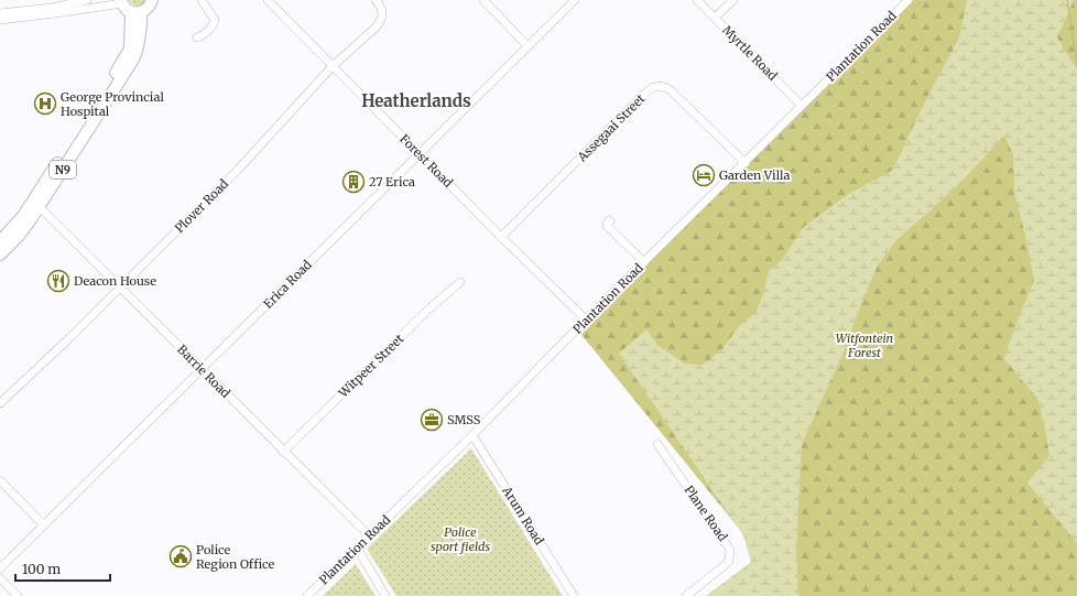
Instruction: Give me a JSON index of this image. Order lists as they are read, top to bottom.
{
  "streets": {
    "highway": ["N9"],
    "street": [
      "Plantation Road",
      "Myrtle Road",
      "Assegaai Street",
      "Forest Road",
      "Plover Road",
      "Erica Road",
      "Witpeer Street",
      "Barrie Road",
      "Plane Road",
      "Arum Road"
    ]
  },
  "crossings": [
    ["Plantation Road", "Myrtle Road"],
    ["Plantation Road", "Assegaai Street"],
    ["Plantation Road", "Forest Road"],
    ["Plantation Road", "Barrie Road"],
    ["Plantation Road", "Arum Road"],
    ["Assegaai Street", "Forest Road"],
    ["Forest Road", "Plover Road"],
    ["Forest Road", "Erica Road"],
    ["N9", "Barrie Road"],
    ["Plover Road", "Barrie Road"],
    ["Erica Road", "Barrie Road"],
    ["Witpeer Street", "Barrie Road"]
  ],
  "districts": ["Heatherlands"],
  "parks": ["Witfontein Forest", "Police sport fields"],
  "places": {
    "hospital": ["George Provincial Hospital"],
    "hotel": ["Garden Villa"],
    "building": ["27 Erica"],
    "restaurant": ["Deacon House"],
    "office": ["SMSS"],
    "public building": ["Police Region Office"]
  },
  "scale_bar": "100 m"
}
